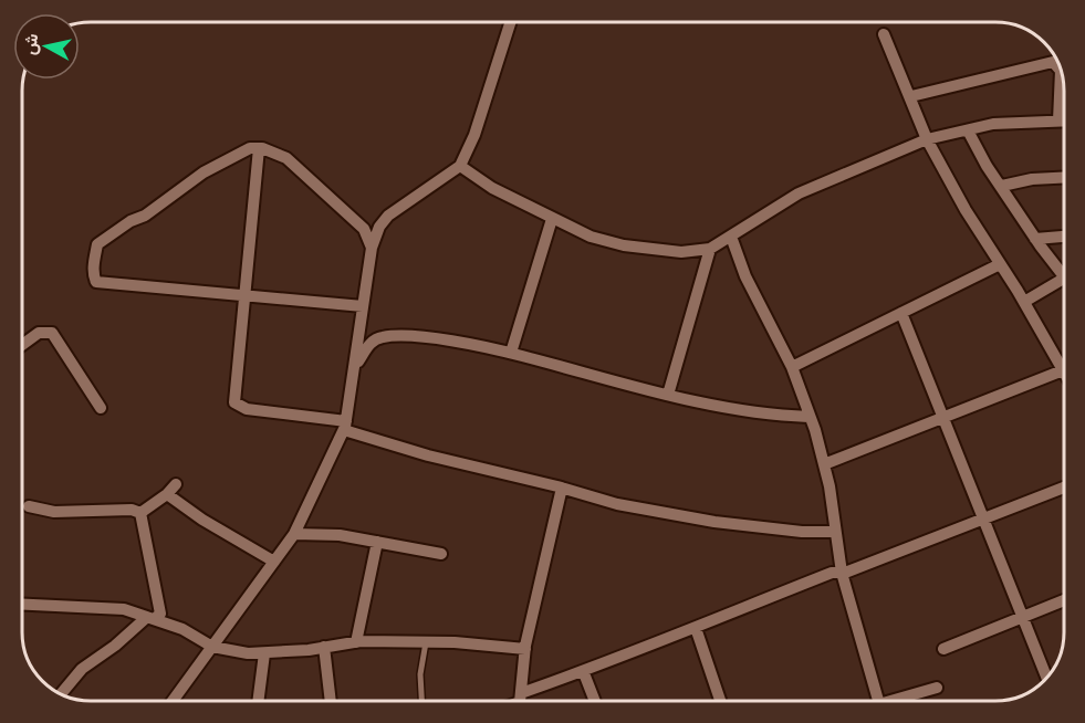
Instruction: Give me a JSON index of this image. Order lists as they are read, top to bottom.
{
  "north": "left"
}
